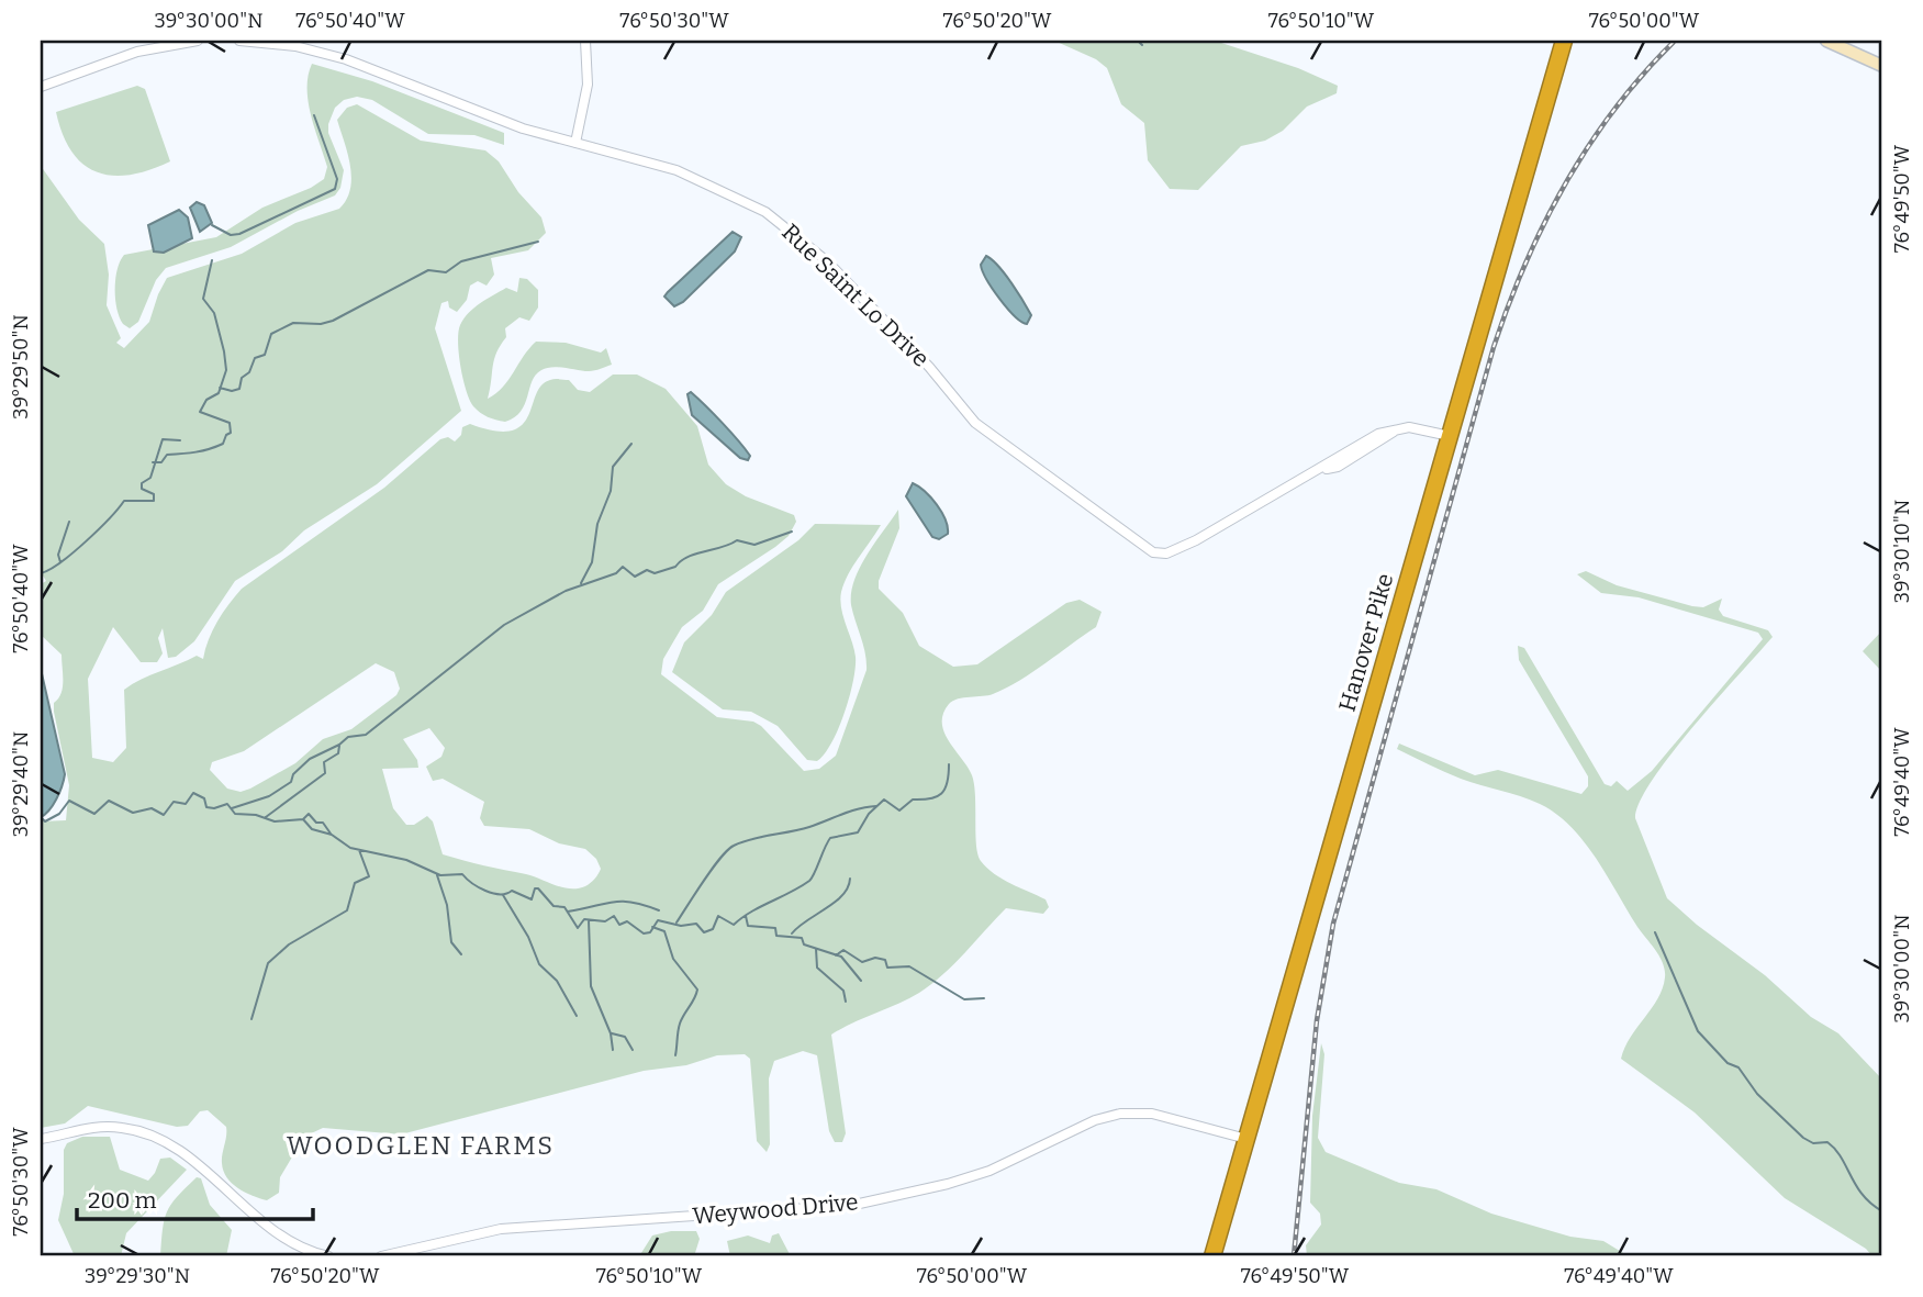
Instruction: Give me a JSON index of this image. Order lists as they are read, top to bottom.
{
  "streets": {
    "highway": ["Hanover Pike"],
    "street": ["Rue Saint Lo Drive", "Weywood Drive"]
  },
  "crossings": [
    ["Rue Saint Lo Drive", "Hanover Pike"],
    ["Hanover Pike", "Weywood Drive"]
  ],
  "districts": ["WOODGLEN FARMS"],
  "scale_bar": "200 m",
  "coordinates": [
    "39°30'00\"N",
    "76°50'40\"W",
    "76°50'30\"W",
    "76°50'20\"W",
    "76°50'10\"W",
    "76°50'00\"W",
    "76°49'50\"W",
    "39°29'50\"N",
    "39°30'10\"N",
    "76°49'40\"W",
    "39°29'40\"N",
    "39°29'30\"N"
  ]
}
